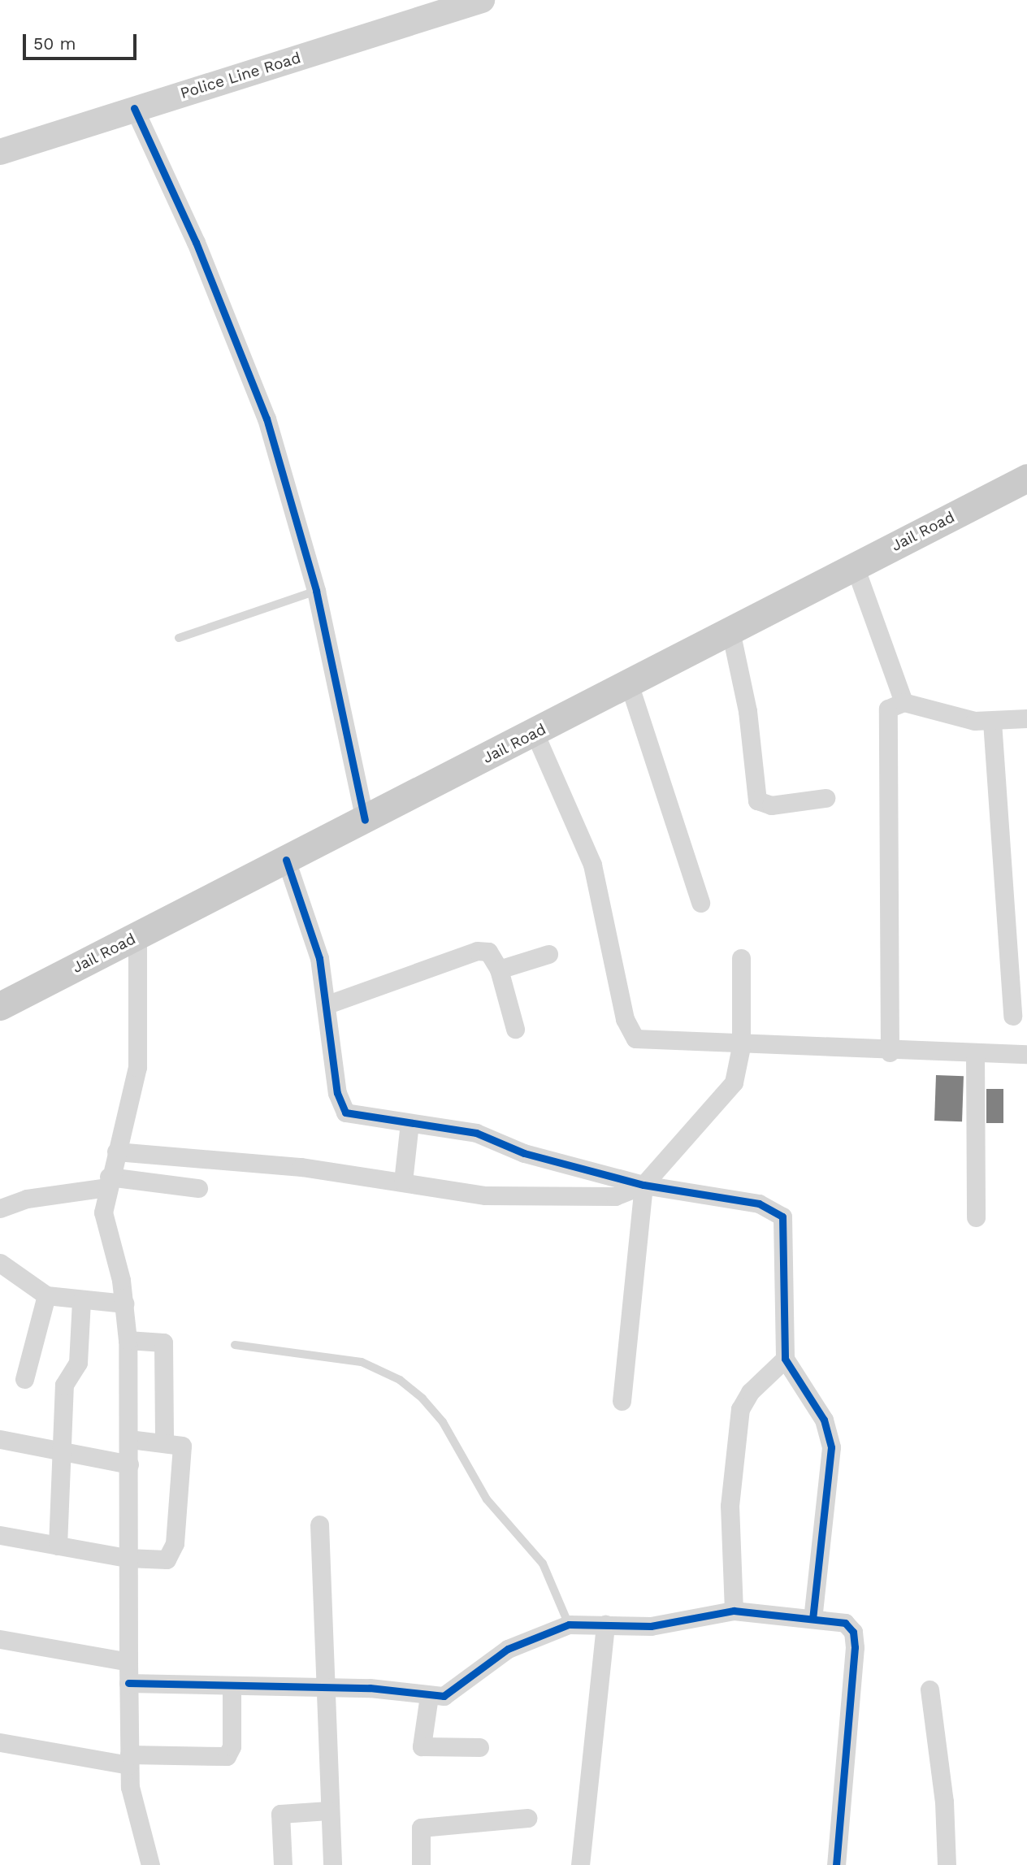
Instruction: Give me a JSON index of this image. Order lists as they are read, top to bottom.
{
  "streets": {
    "main road": ["Jail Road"],
    "street": ["Police Line Road"]
  },
  "scale_bar": "50 m"
}
